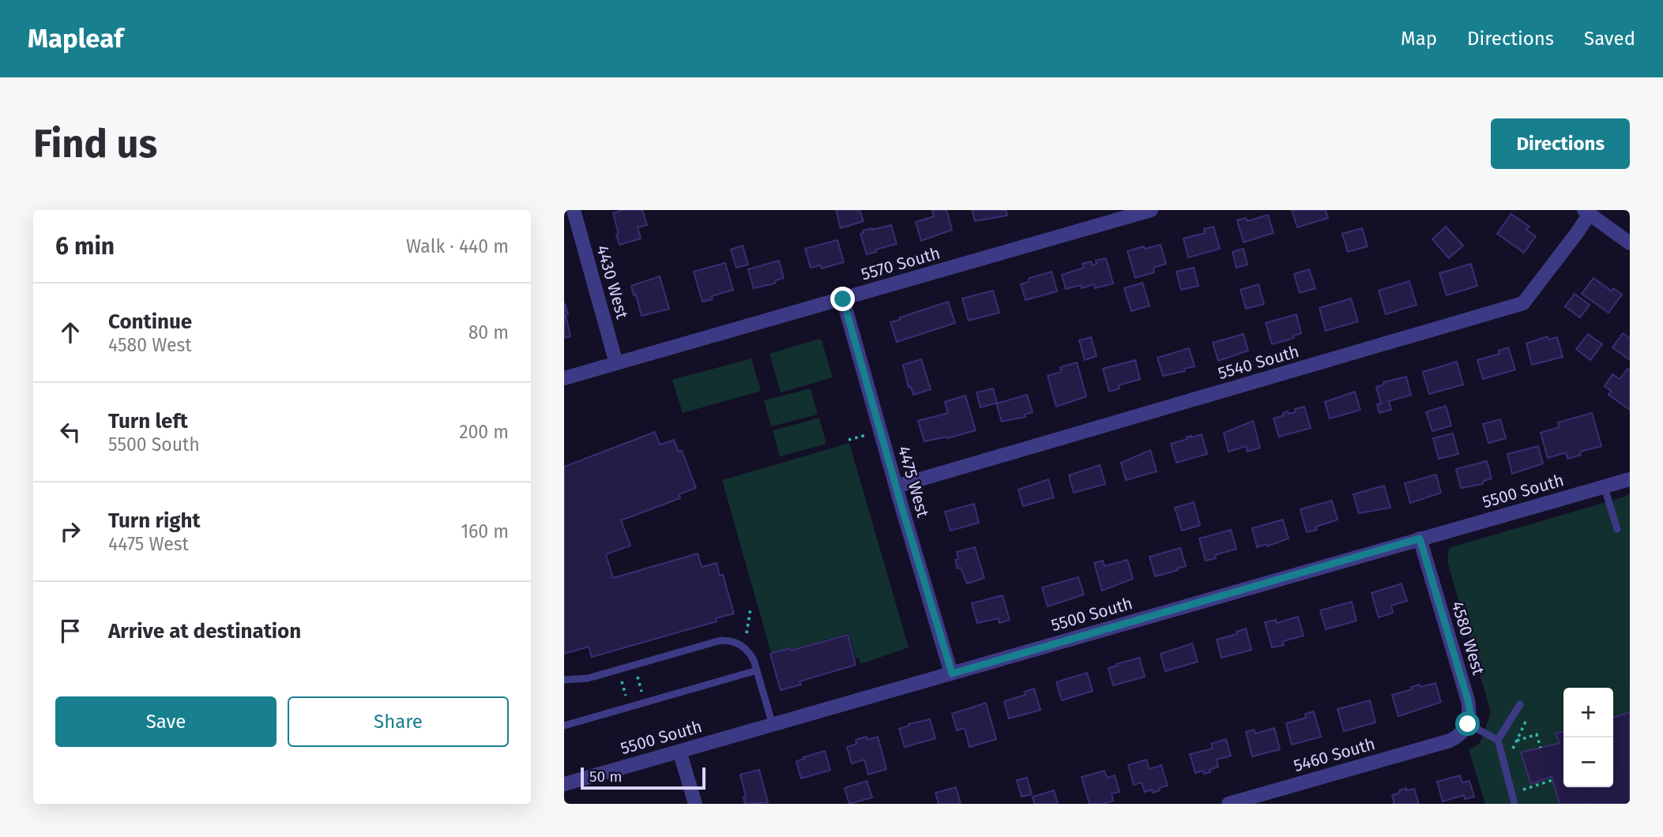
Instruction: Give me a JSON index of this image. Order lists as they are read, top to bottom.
{
  "streets": {
    "street": [
      "5570 South",
      "4430 West",
      "5540 South",
      "4475 West",
      "5500 South",
      "4580 West",
      "5460 South"
    ]
  },
  "crossings": [
    ["5570 South", "4430 West"],
    ["5570 South", "4475 West"],
    ["5540 South", "4475 West"],
    ["4475 West", "5500 South"],
    ["5500 South", "4580 West"],
    ["4580 West", "5460 South"]
  ],
  "scale_bar": "50 m",
  "page": {
    "header": "Mapleaf",
    "nav": ["Map", "Directions", "Saved"],
    "buttons": [
      "Directions",
      ["Save", "Share"]
    ],
    "title": "Find us",
    "heading": ["6 min", "Walk · 440 m"],
    "list": [
      ["Continue", "4580 West", "80 m"],
      ["Turn left", "5500 South", "200 m"],
      ["Turn right", "4475 West", "160 m"],
      "Arrive at destination"
    ],
    "map_buttons": ["+", "−"],
    "scale": "50 m"
  }
}
